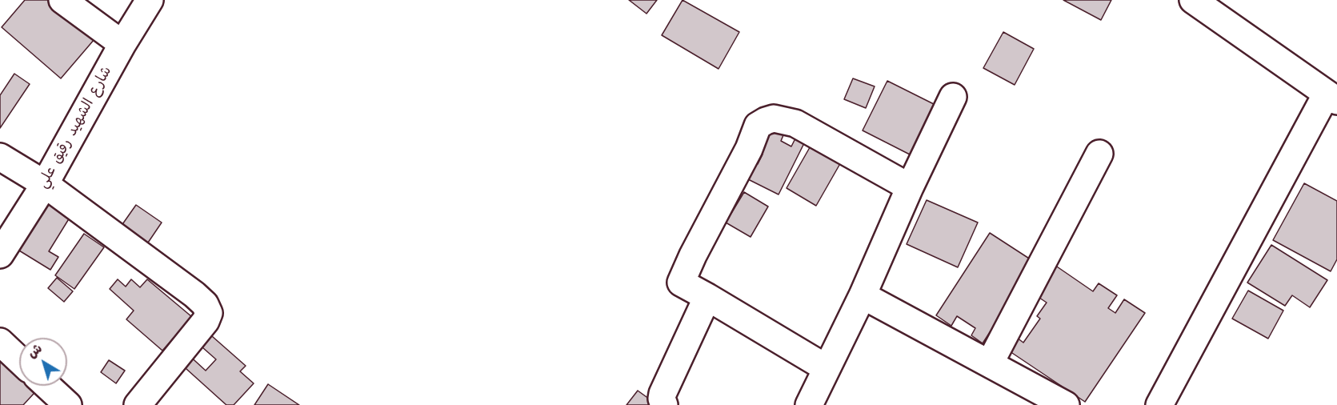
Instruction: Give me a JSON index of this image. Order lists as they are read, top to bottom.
{
  "streets": {
    "street": ["شارع الشهيد رقيق علي"]
  },
  "north": "top left"
}
